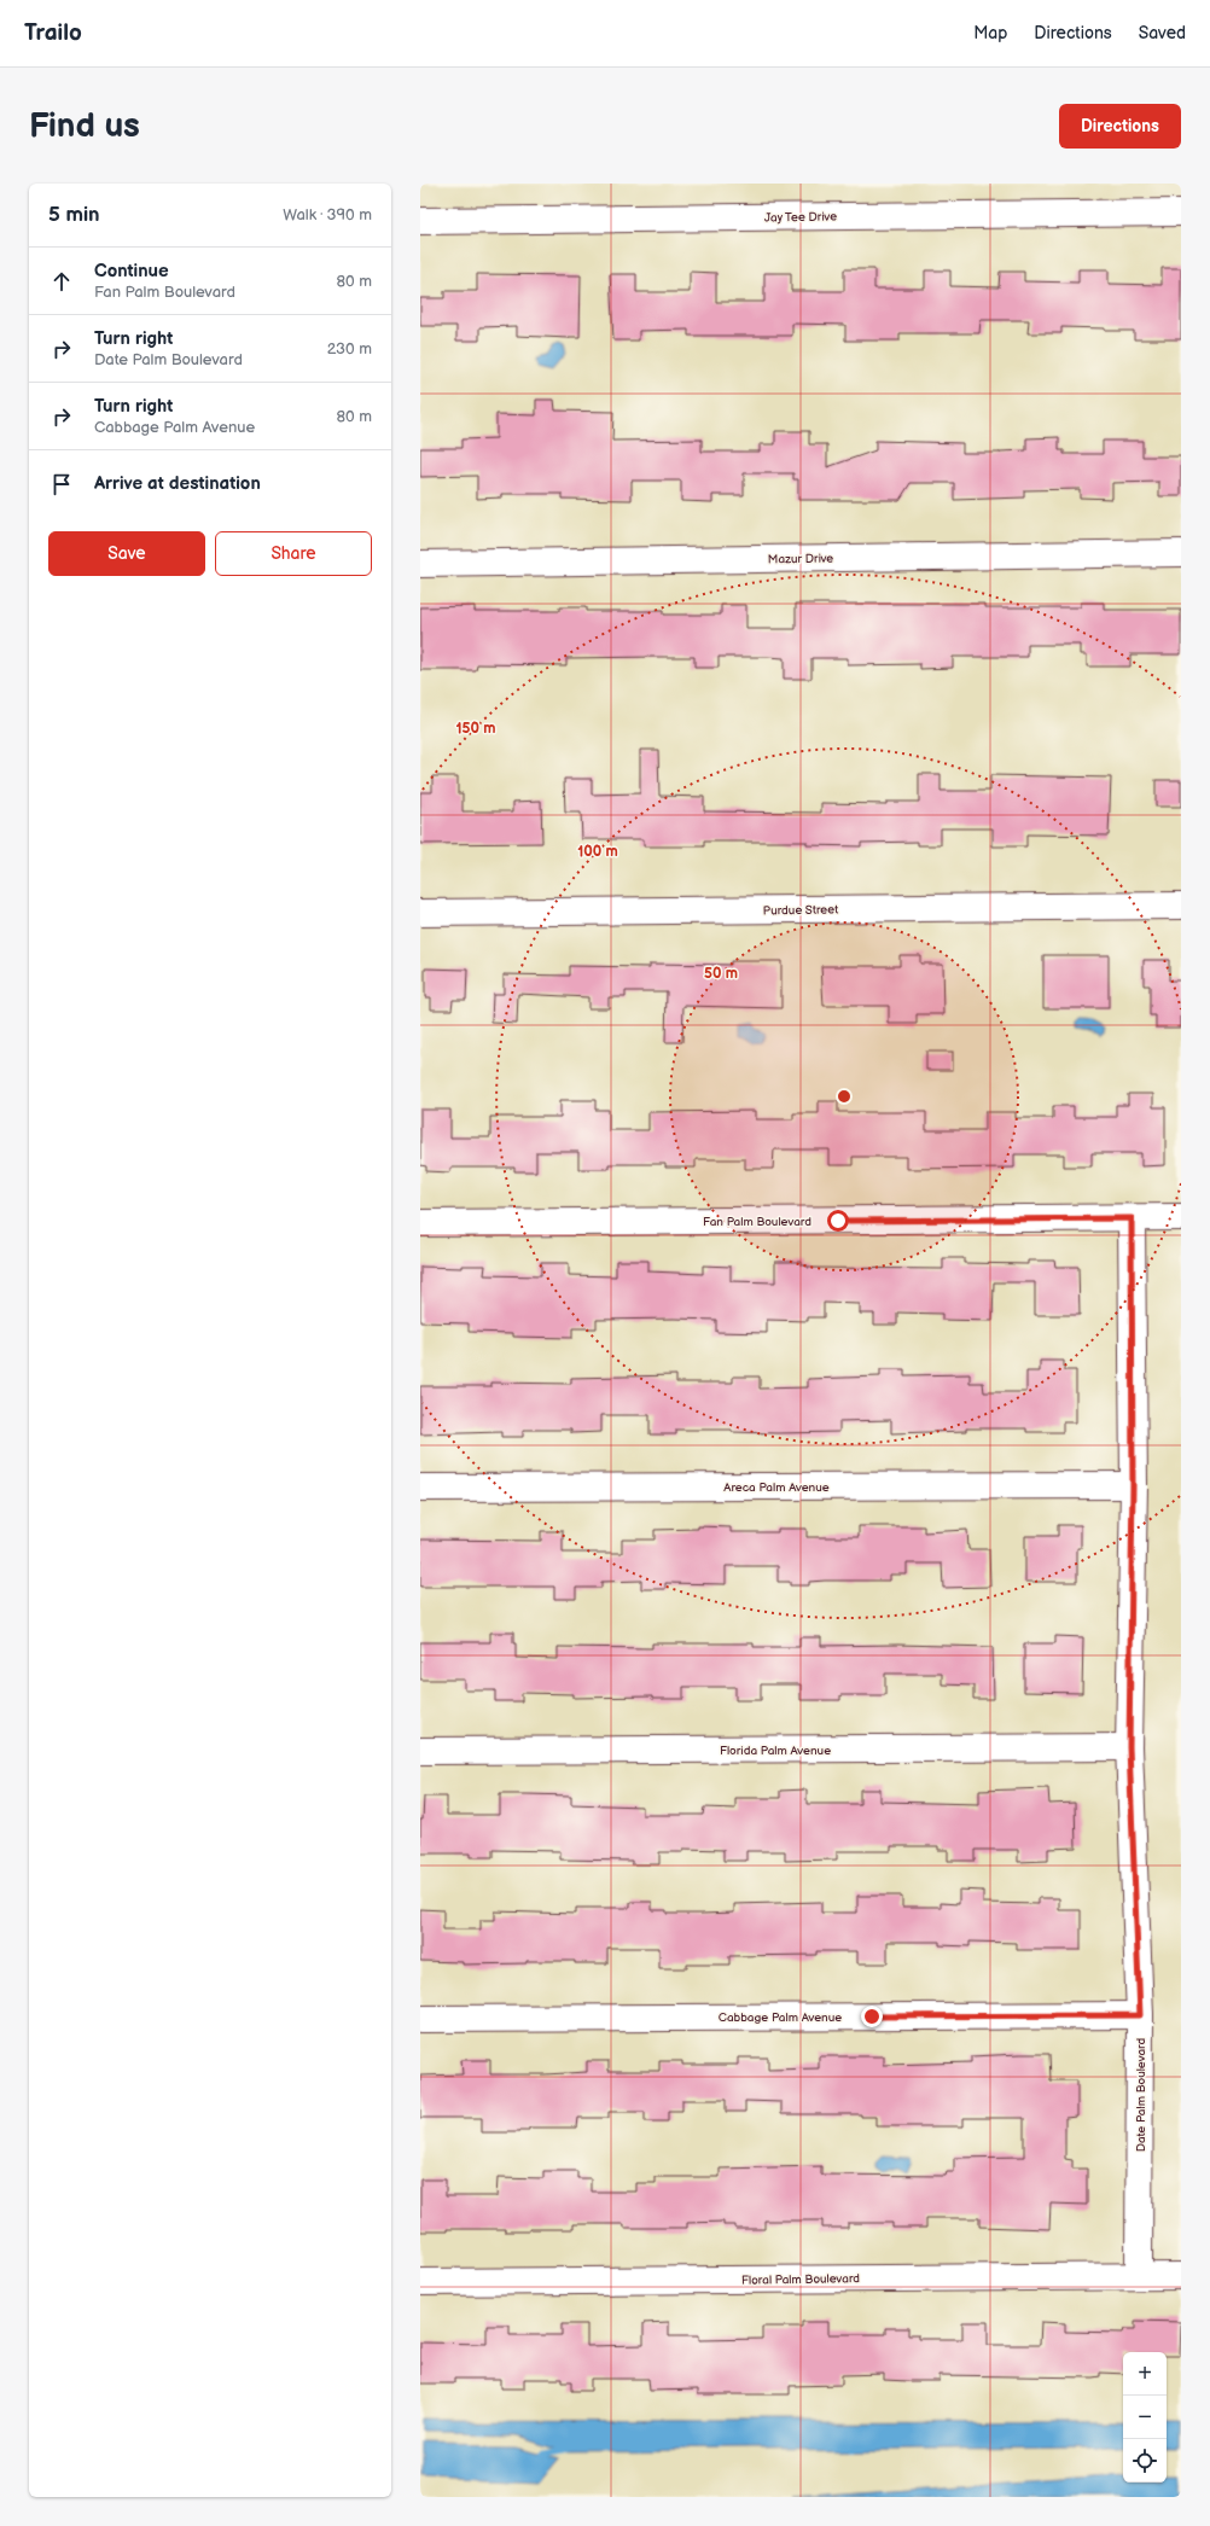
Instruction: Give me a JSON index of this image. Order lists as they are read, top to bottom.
{
  "streets": {
    "street": [
      "Jay Tee Drive",
      "Mazur Drive",
      "Purdue Street",
      "Fan Palm Boulevard",
      "Areca Palm Avenue",
      "Florida Palm Avenue",
      "Cabbage Palm Avenue",
      "Date Palm Boulevard",
      "Floral Palm Boulevard"
    ]
  },
  "crossings": [
    ["Fan Palm Boulevard", "Date Palm Boulevard"],
    ["Areca Palm Avenue", "Date Palm Boulevard"],
    ["Florida Palm Avenue", "Date Palm Boulevard"],
    ["Cabbage Palm Avenue", "Date Palm Boulevard"],
    ["Date Palm Boulevard", "Floral Palm Boulevard"]
  ],
  "page": {
    "header": "Trailo",
    "nav": ["Map", "Directions", "Saved"],
    "buttons": [
      "Directions",
      ["Save", "Share"]
    ],
    "title": "Find us",
    "heading": ["5 min", "Walk · 390 m"],
    "list": [
      ["Continue", "Fan Palm Boulevard", "80 m"],
      ["Turn right", "Date Palm Boulevard", "230 m"],
      ["Turn right", "Cabbage Palm Avenue", "80 m"],
      "Arrive at destination"
    ],
    "map_buttons": ["+", "−"]
  },
  "rings": ["150 m", "100 m", "50 m"]
}
